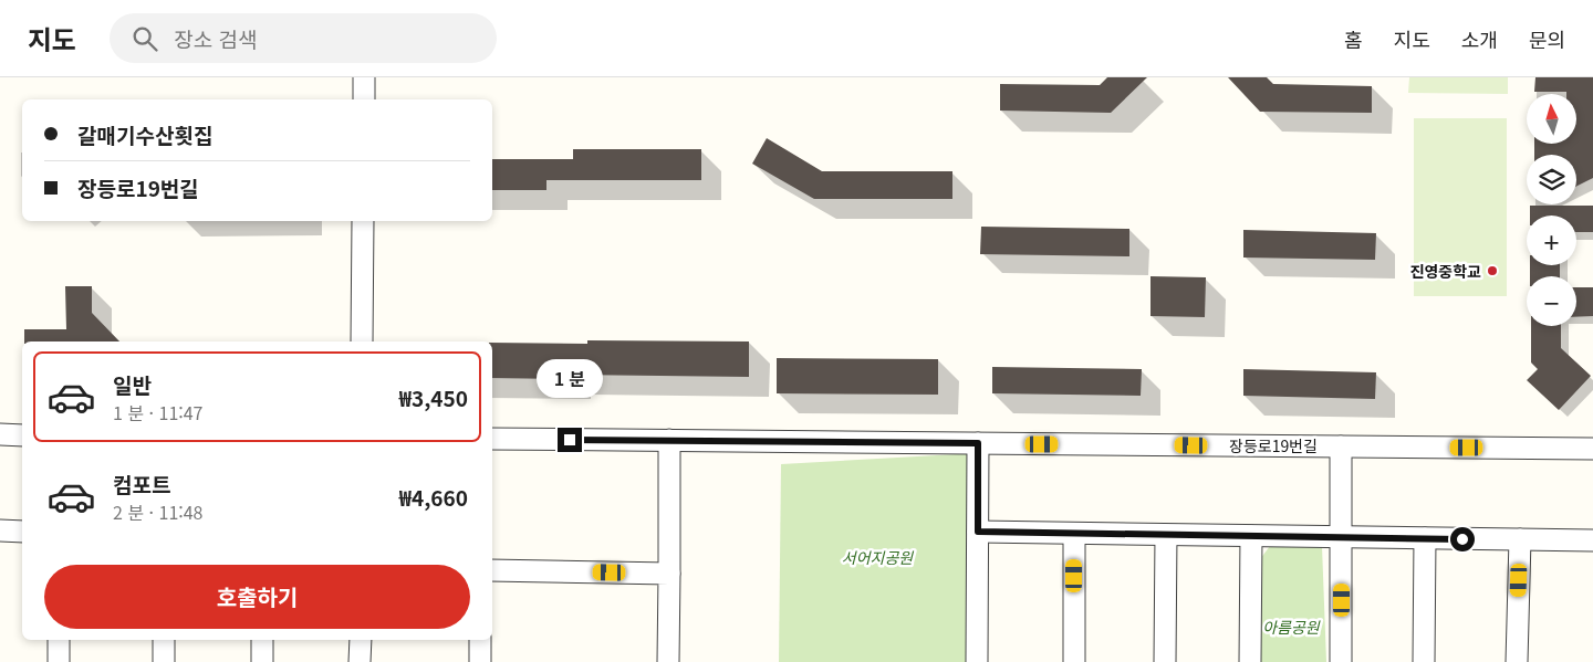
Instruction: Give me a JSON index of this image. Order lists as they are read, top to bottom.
{
  "streets": {
    "street": ["장등로19번길"]
  },
  "parks": ["서어지공원", "아름공원"],
  "places": ["진영중학교"],
  "north": "top",
  "page": {
    "header": "지도",
    "search": "장소 검색",
    "nav": [
      "홈",
      "지도",
      "소개",
      "문의"
    ],
    "map_buttons": ["+", "−"],
    "banner": ["갈매기수산횟집", "장등로19번길"],
    "list": [
      {
        "name": "일반",
        "note": "1 분 · 11:47",
        "value": "₩3,450"
      },
      {
        "name": "컴포트",
        "note": "2 분 · 11:48",
        "value": "₩4,660"
      }
    ],
    "bubble": "1 분",
    "buttons": "호출하기"
  }
}
